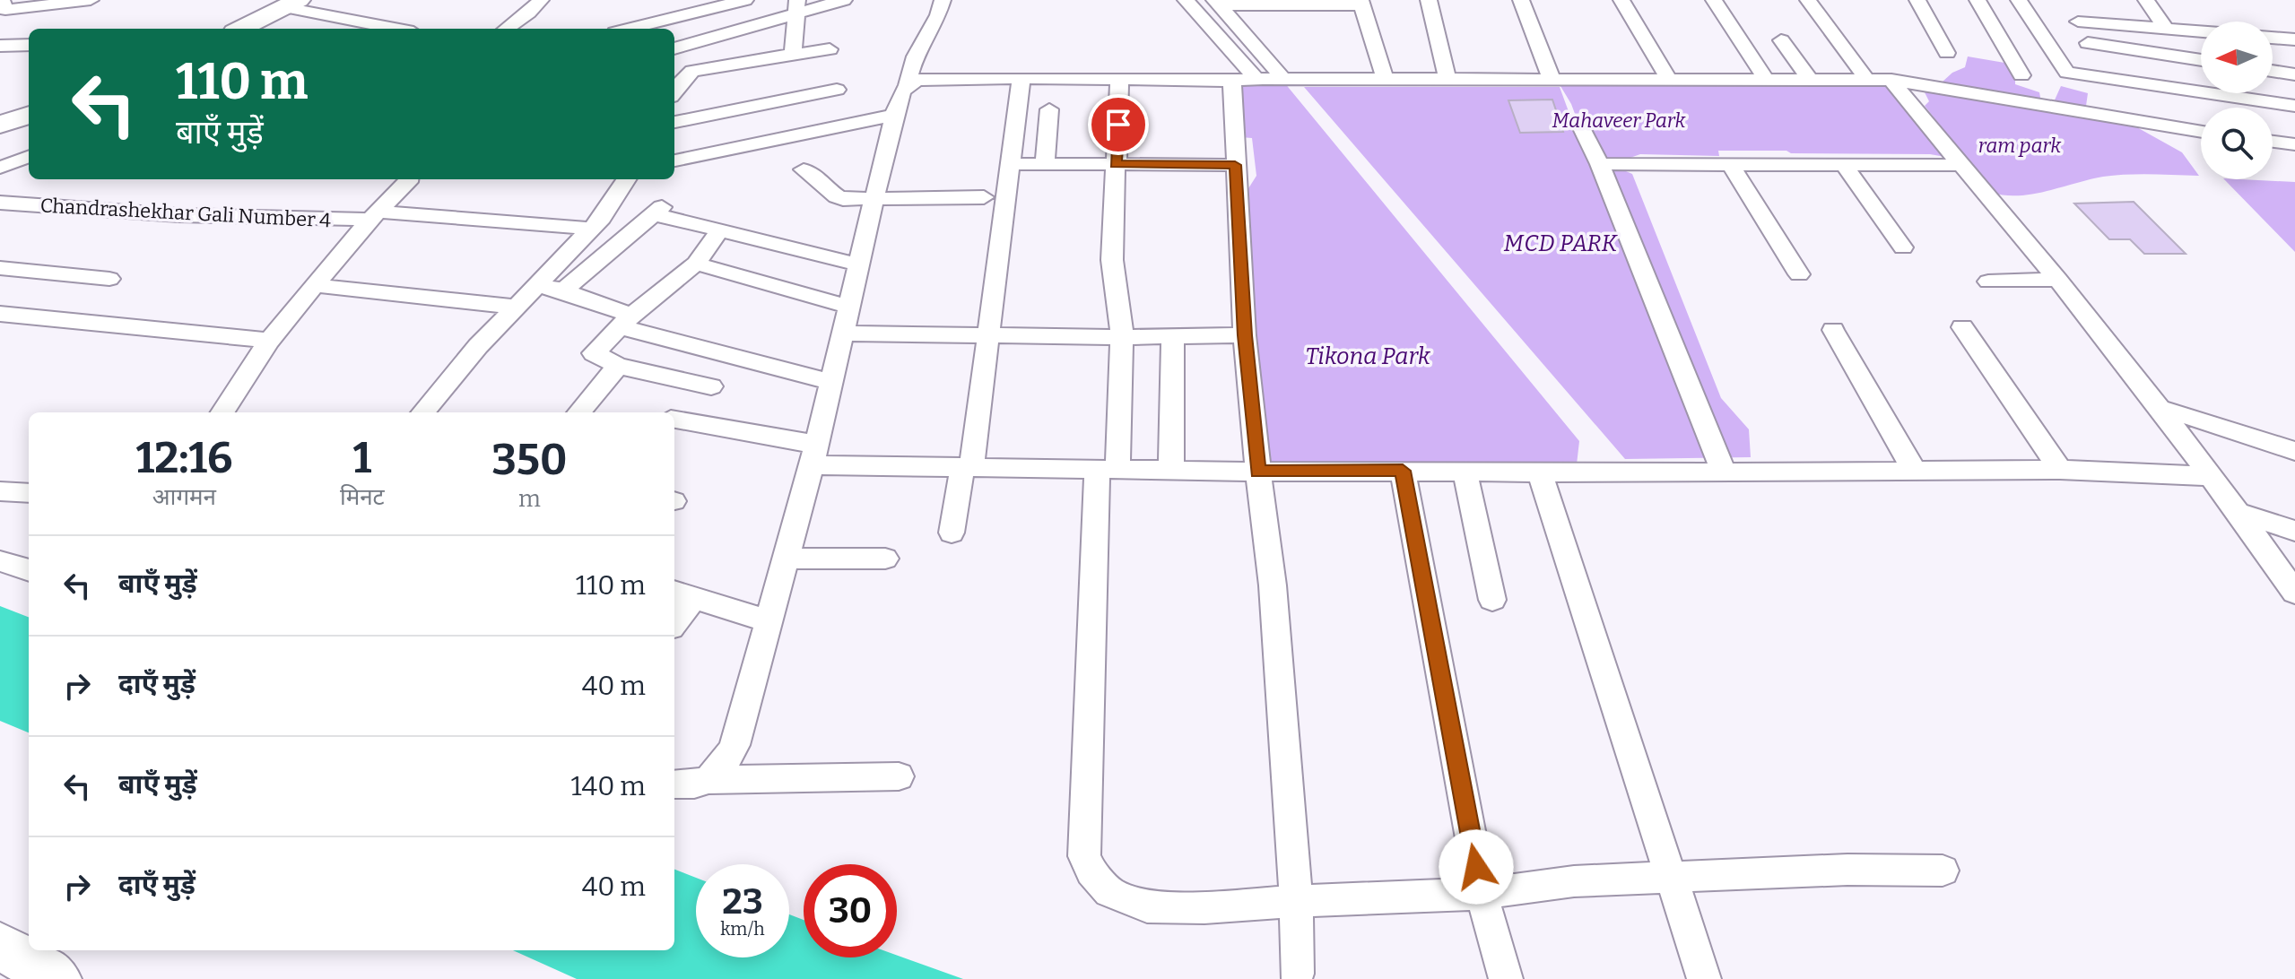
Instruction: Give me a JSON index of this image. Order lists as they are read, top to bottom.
{
  "streets": {
    "street": ["Chandrashekhar Gali Number 4"]
  },
  "parks": [
    "Mahaveer Park",
    "ram park",
    "MCD PARK",
    "Tikona Park"
  ],
  "north": "left",
  "page": {
    "turn": ["110 m", "बाएँ मुड़ें"],
    "eta": [
      "12:16",
      "आगमन",
      "1",
      "मिनट",
      "350",
      "m"
    ],
    "list": [
      {
        "name": "बाएँ मुड़ें",
        "value": "110 m"
      },
      {
        "name": "दाएँ मुड़ें",
        "value": "40 m"
      },
      {
        "name": "बाएँ मुड़ें",
        "value": "140 m"
      },
      {
        "name": "दाएँ मुड़ें",
        "value": "40 m"
      }
    ],
    "speed": "23 km/h",
    "limit": "30"
  }
}
